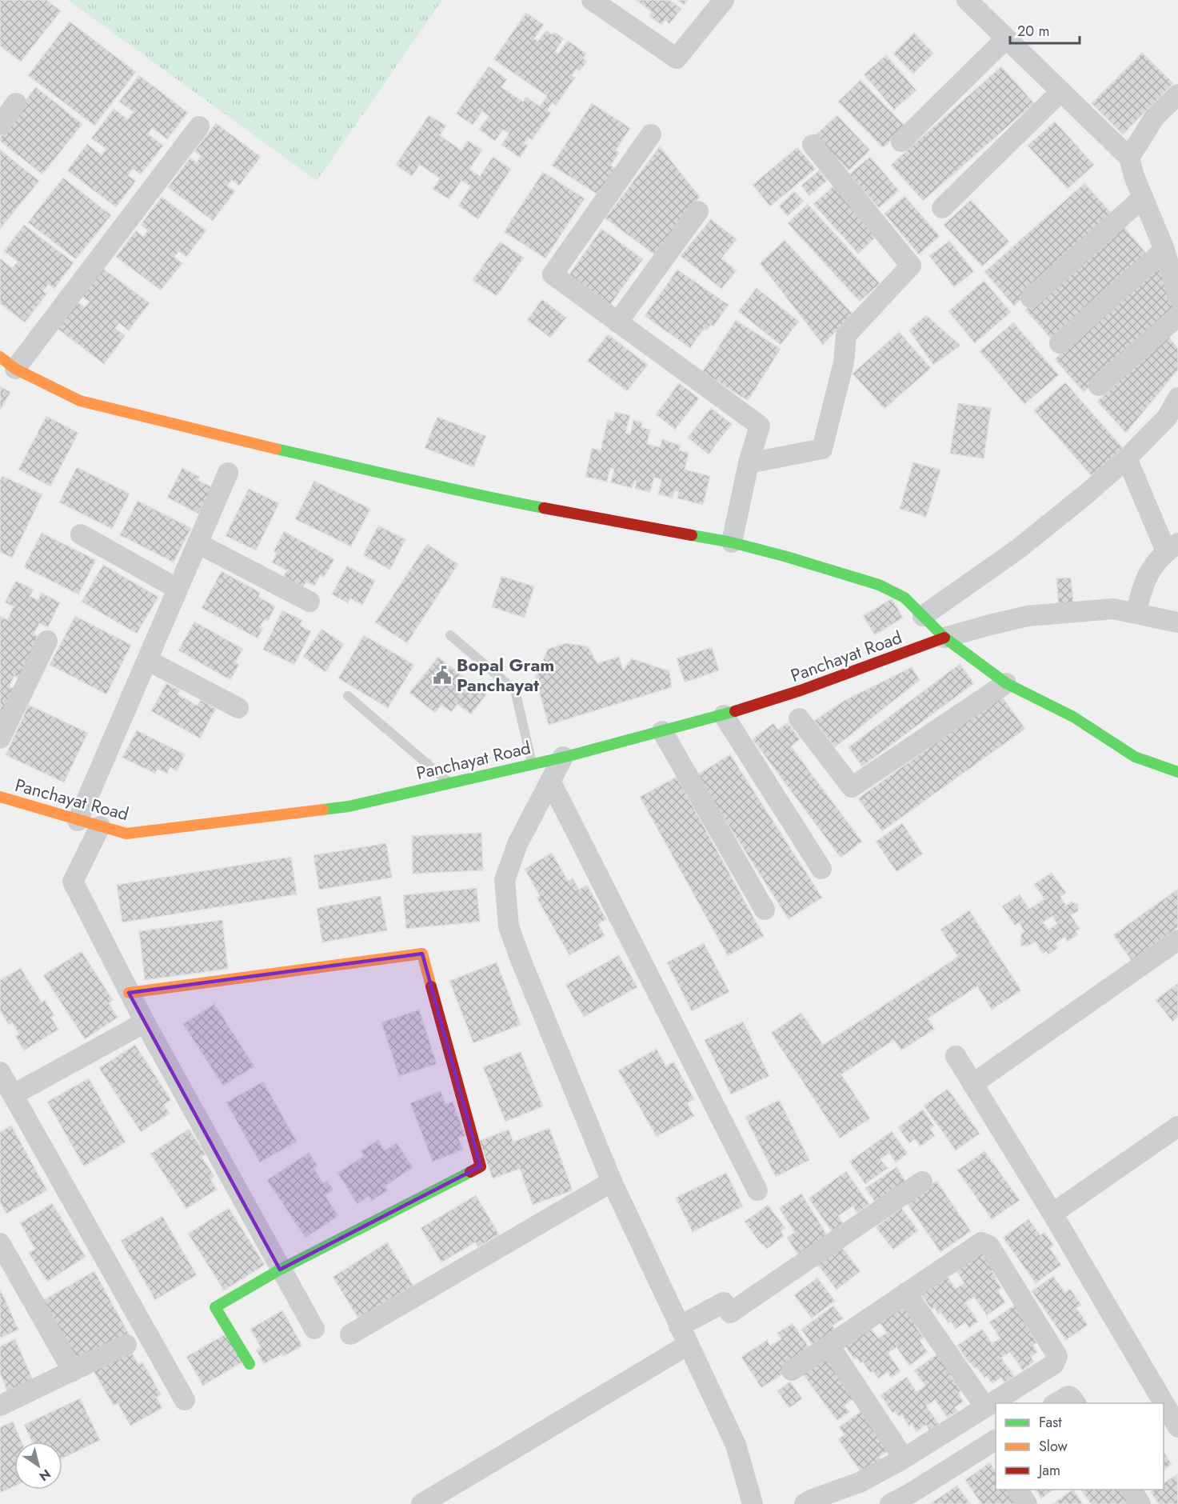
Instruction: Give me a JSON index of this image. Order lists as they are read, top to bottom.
{
  "streets": {
    "street": ["Panchayat Road"]
  },
  "places": {
    "public building": ["Bopal Gram Panchayat"]
  },
  "legend": ["Fast", "Slow", "Jam"],
  "scale_bar": "20 m",
  "north": "bottom right"
}
